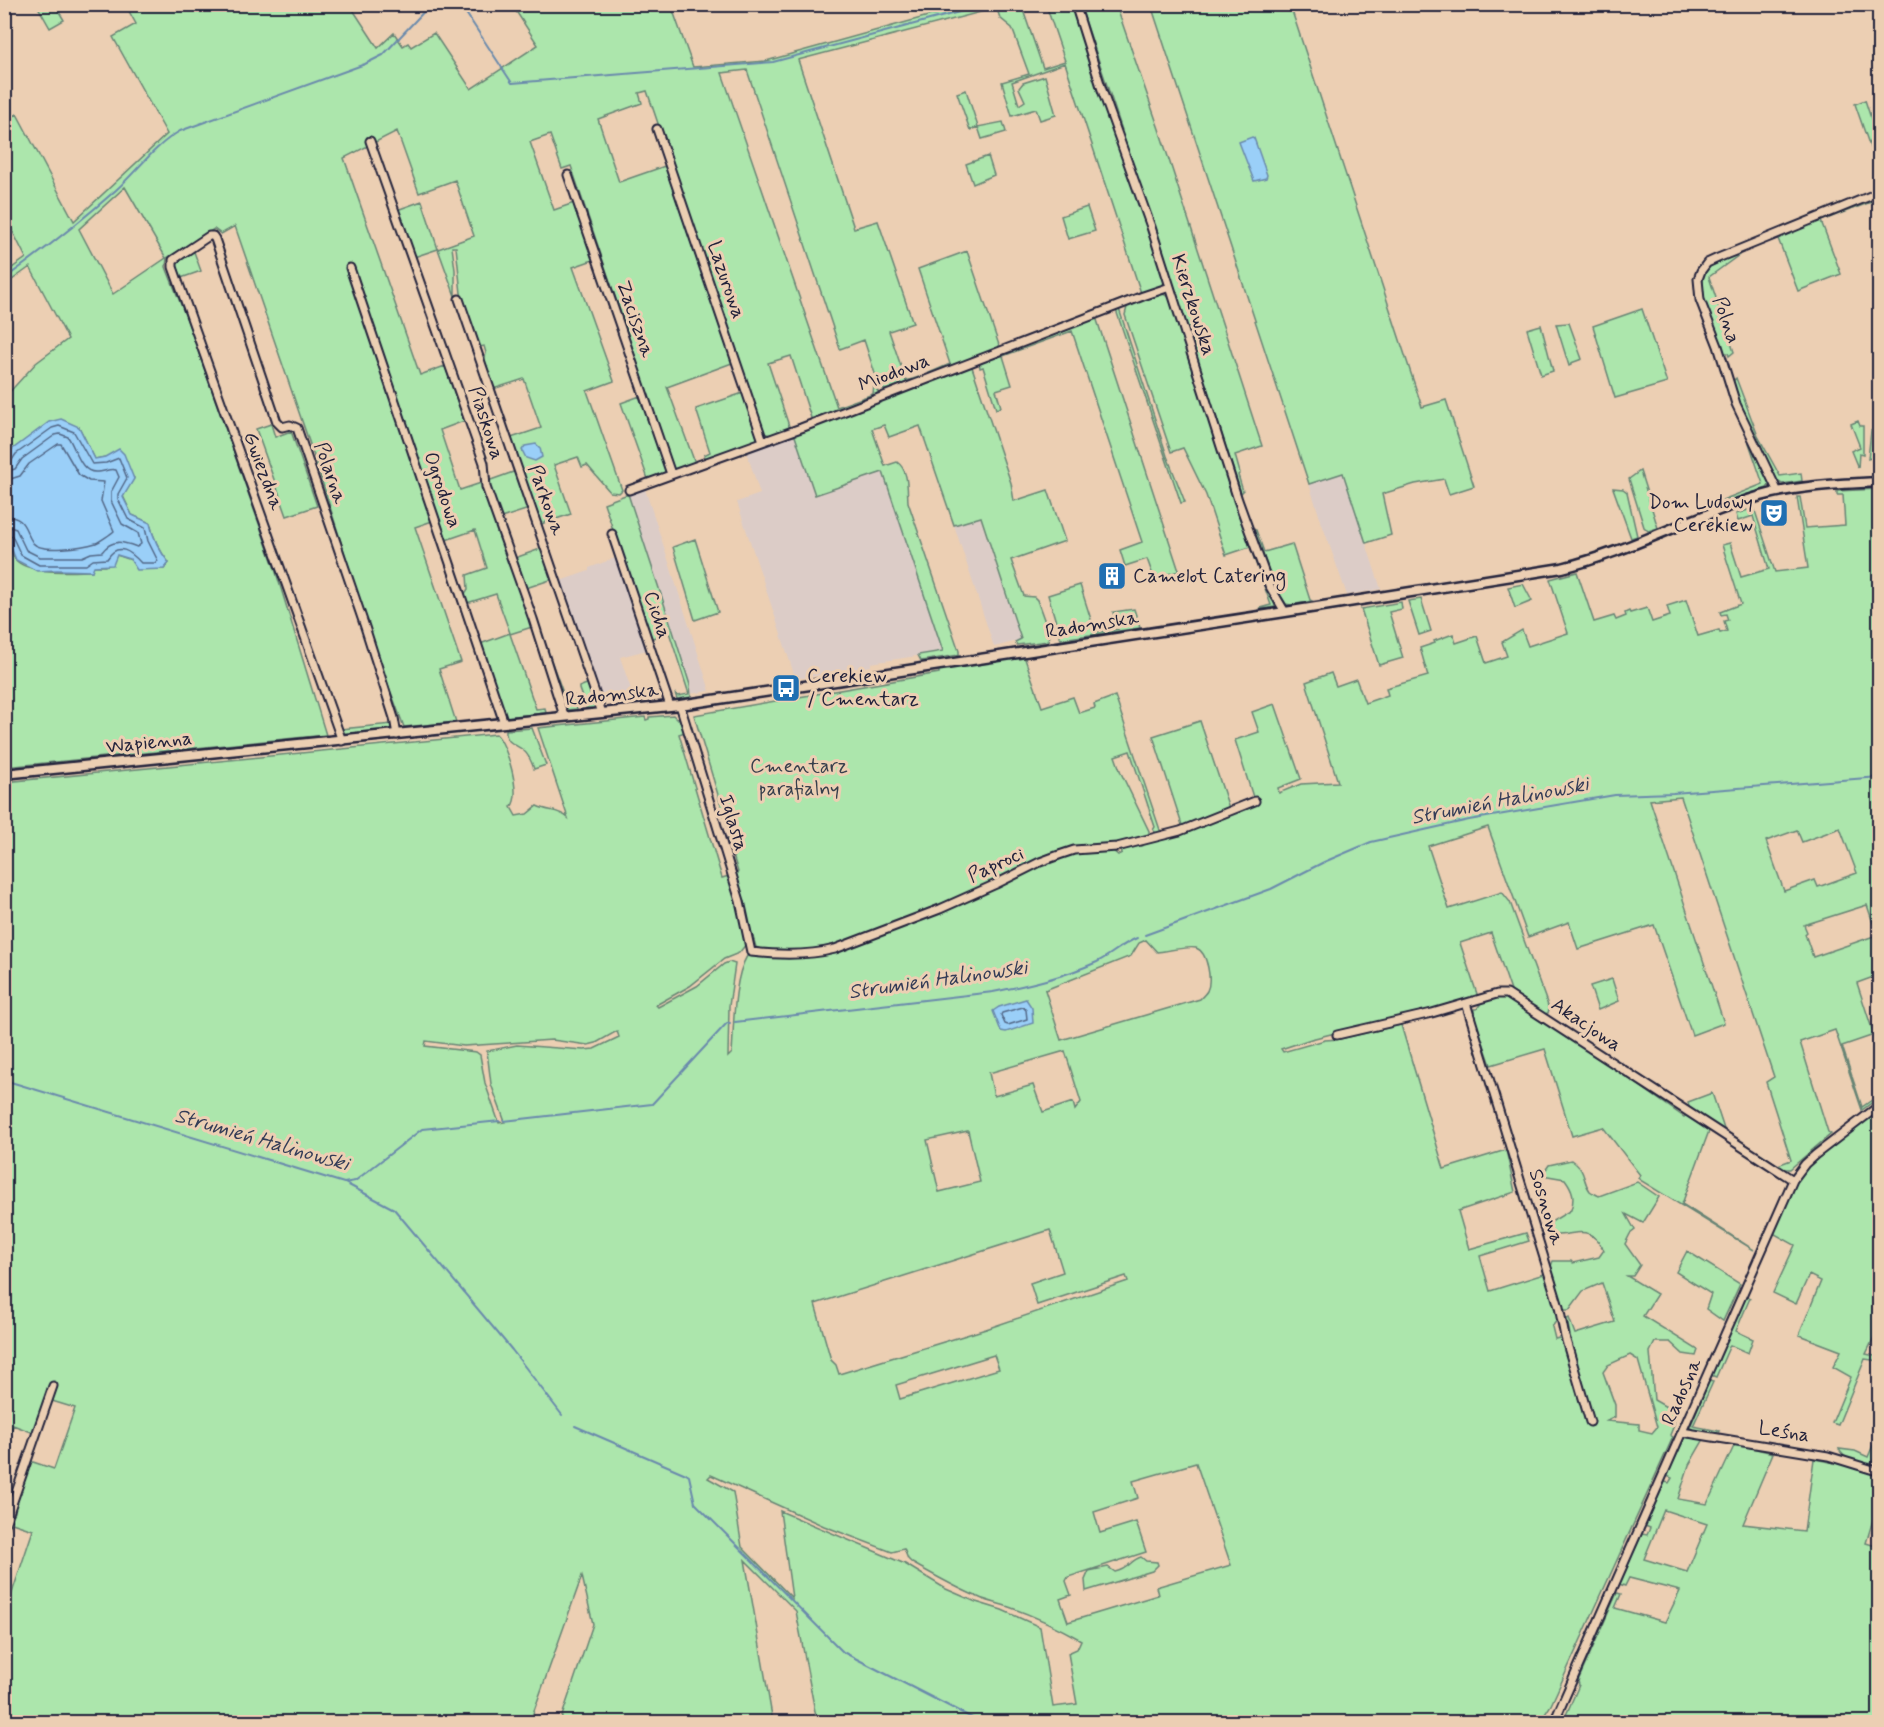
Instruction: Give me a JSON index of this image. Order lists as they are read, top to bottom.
{
  "streets": {
    "street": [
      "Lazurowa",
      "Kierzkowska",
      "Zaciszna",
      "Polna",
      "Miodowa",
      "Piaskowa",
      "Gwiezdna",
      "Polarna",
      "Ogrodowa",
      "Parkowa",
      "Cicha",
      "Radomska",
      "Wapienna",
      "Iglasta",
      "Paproci",
      "Akacjowa",
      "Sosnowa",
      "Radosna",
      "Leśna"
    ]
  },
  "crossings": [
    ["Lazurowa", "Miodowa"],
    ["Kierzkowska", "Miodowa"],
    ["Kierzkowska", "Radomska"],
    ["Zaciszna", "Miodowa"],
    ["Polna", "Radomska"],
    ["Piaskowa", "Radomska"],
    ["Gwiezdna", "Polarna"],
    ["Gwiezdna", "Radomska"],
    ["Polarna", "Radomska"],
    ["Ogrodowa", "Radomska"],
    ["Parkowa", "Radomska"],
    ["Cicha", "Radomska"],
    ["Radomska", "Wapienna"],
    ["Radomska", "Iglasta"],
    ["Iglasta", "Paproci"],
    ["Akacjowa", "Sosnowa"],
    ["Akacjowa", "Radosna"],
    ["Radosna", "Leśna"]
  ],
  "water": ["Strumień Halinowski"],
  "parks": ["Cmentarz parafialny"],
  "places": {
    "theatre": ["Dom Ludowy Cerekiew"],
    "building": ["Camelot Catering"],
    "bus stop": ["Cerekiew / Cmentarz"]
  }
}
